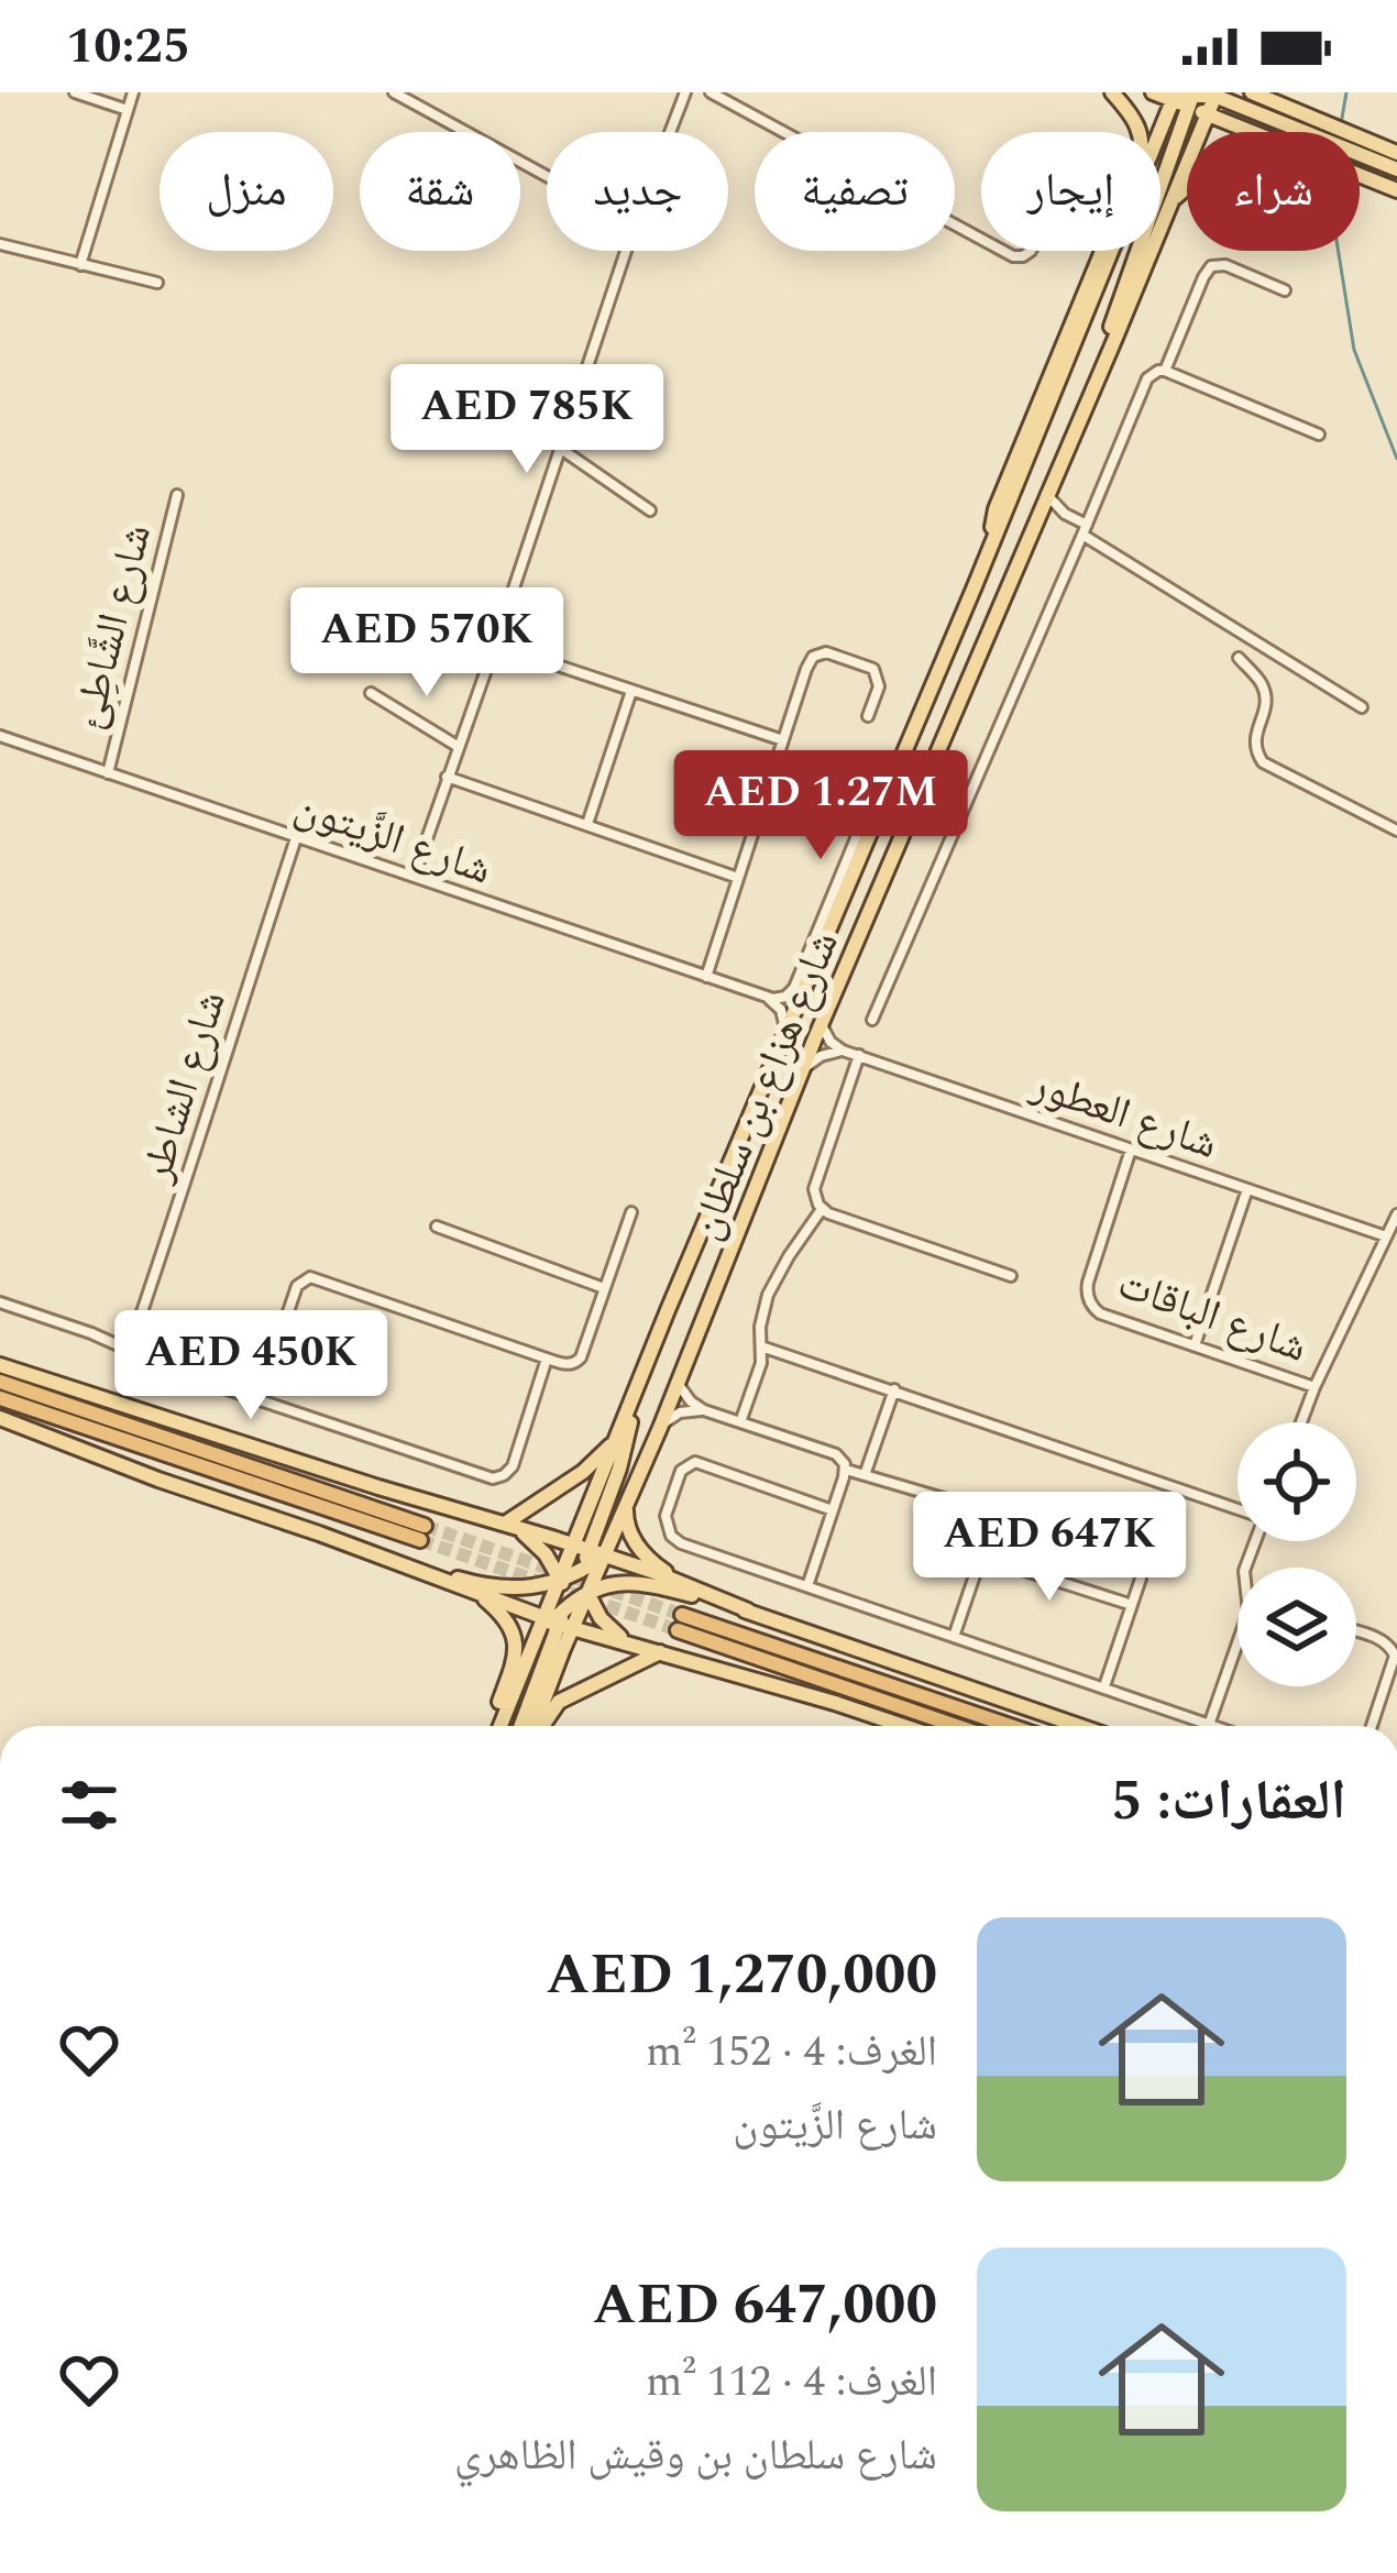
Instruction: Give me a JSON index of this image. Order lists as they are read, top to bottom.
{
  "streets": {
    "main road": ["شارع هزاع بن سلطان"],
    "street": [
      "شارع الشَّاطِئ",
      "شارع الزَّيتون",
      "شارع الشاطر",
      "شارع العطور",
      "شارع الباقات"
    ]
  },
  "crossings": [
    ["شارع الشَّاطِئ", "شارع الزَّيتون"],
    ["شارع الزَّيتون", "شارع الشاطر"],
    ["شارع العطور", "شارع الباقات"]
  ],
  "page": {
    "status": "10:25",
    "chip": [
      "شراء",
      "إيجار",
      "تصفية",
      "جديد",
      "شقة",
      "منزل"
    ],
    "price": [
      "AED 785K",
      "AED 570K",
      "AED 1.27M",
      "AED 450K",
      "AED 647K"
    ],
    "heading": "العقارات: 5",
    "list": [
      {
        "name": "AED 1,270,000",
        "note": "الغرف: 4 · 152 m² · شارع الزَّيتون"
      },
      {
        "name": "AED 647,000",
        "note": "الغرف: 4 · 112 m² · شارع سلطان بن وقيش الظاهري"
      }
    ]
  }
}
